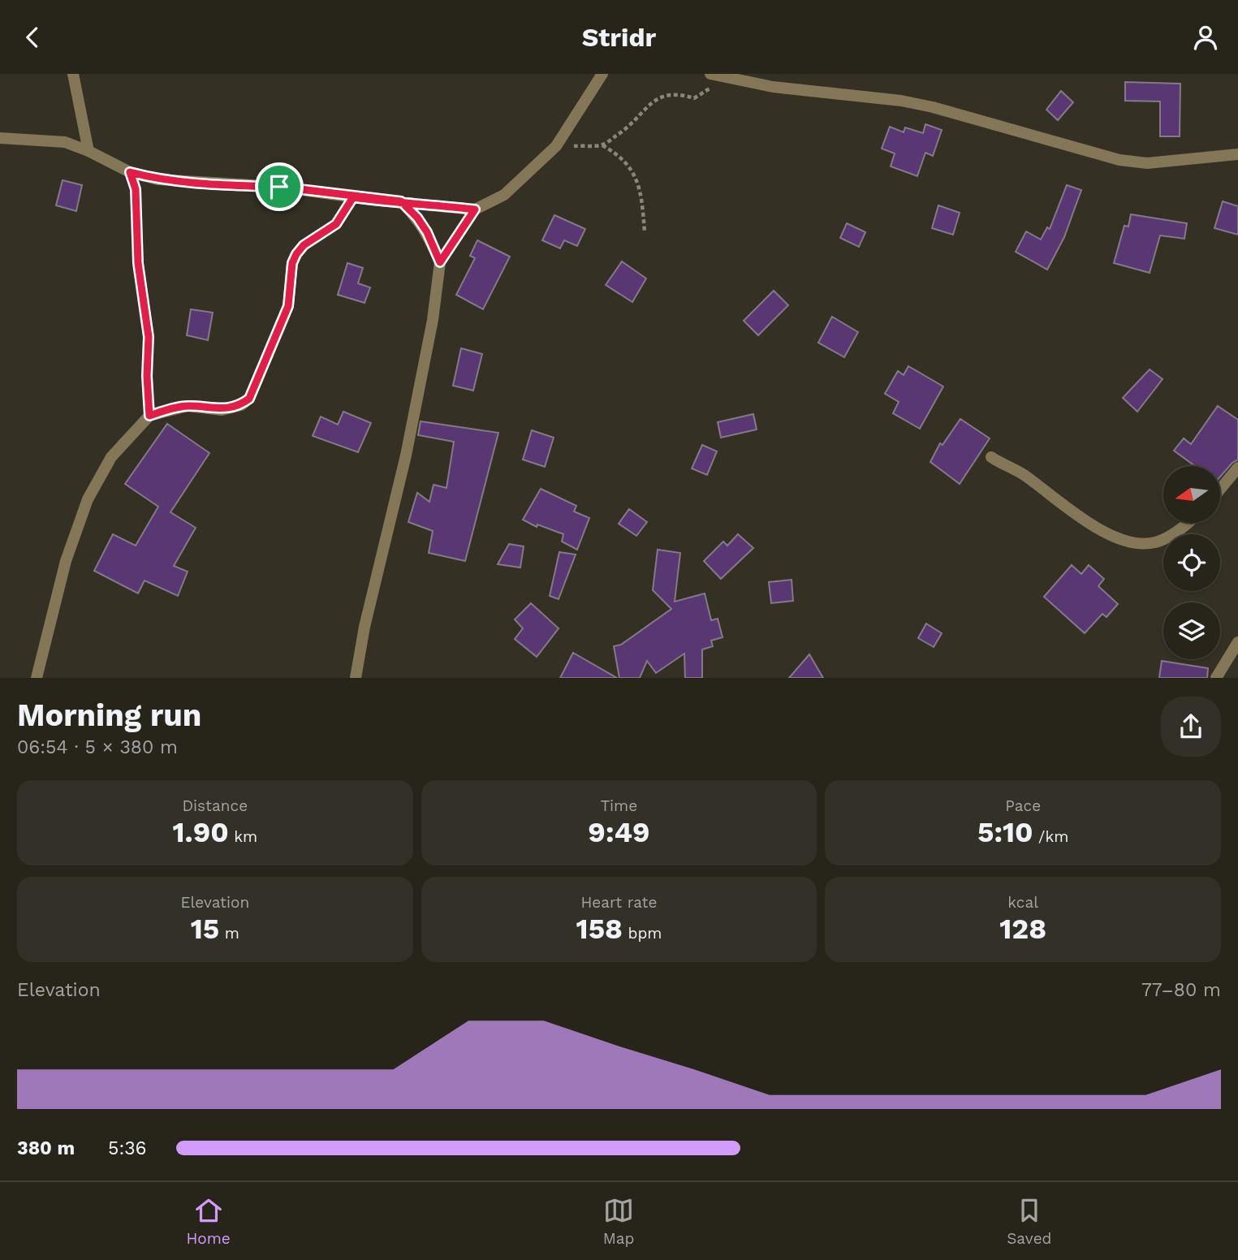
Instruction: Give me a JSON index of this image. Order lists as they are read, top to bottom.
{
  "north": "left",
  "page": {
    "header": "Stridr",
    "heading": ["Morning run", "06:54 · 5 × 380 m"],
    "stats": [
      ["Distance", "1.90 km"],
      ["Time", "9:49"],
      ["Pace", "5:10 /km"],
      ["Elevation", "15 m"],
      ["Heart rate", "158 bpm"],
      ["kcal", "128"]
    ],
    "chart": ["Elevation", "77–80 m"],
    "list": [
      {
        "name": "380 m",
        "note": "5:36"
      }
    ],
    "tabs": ["Home", "Map", "Saved"]
  }
}
